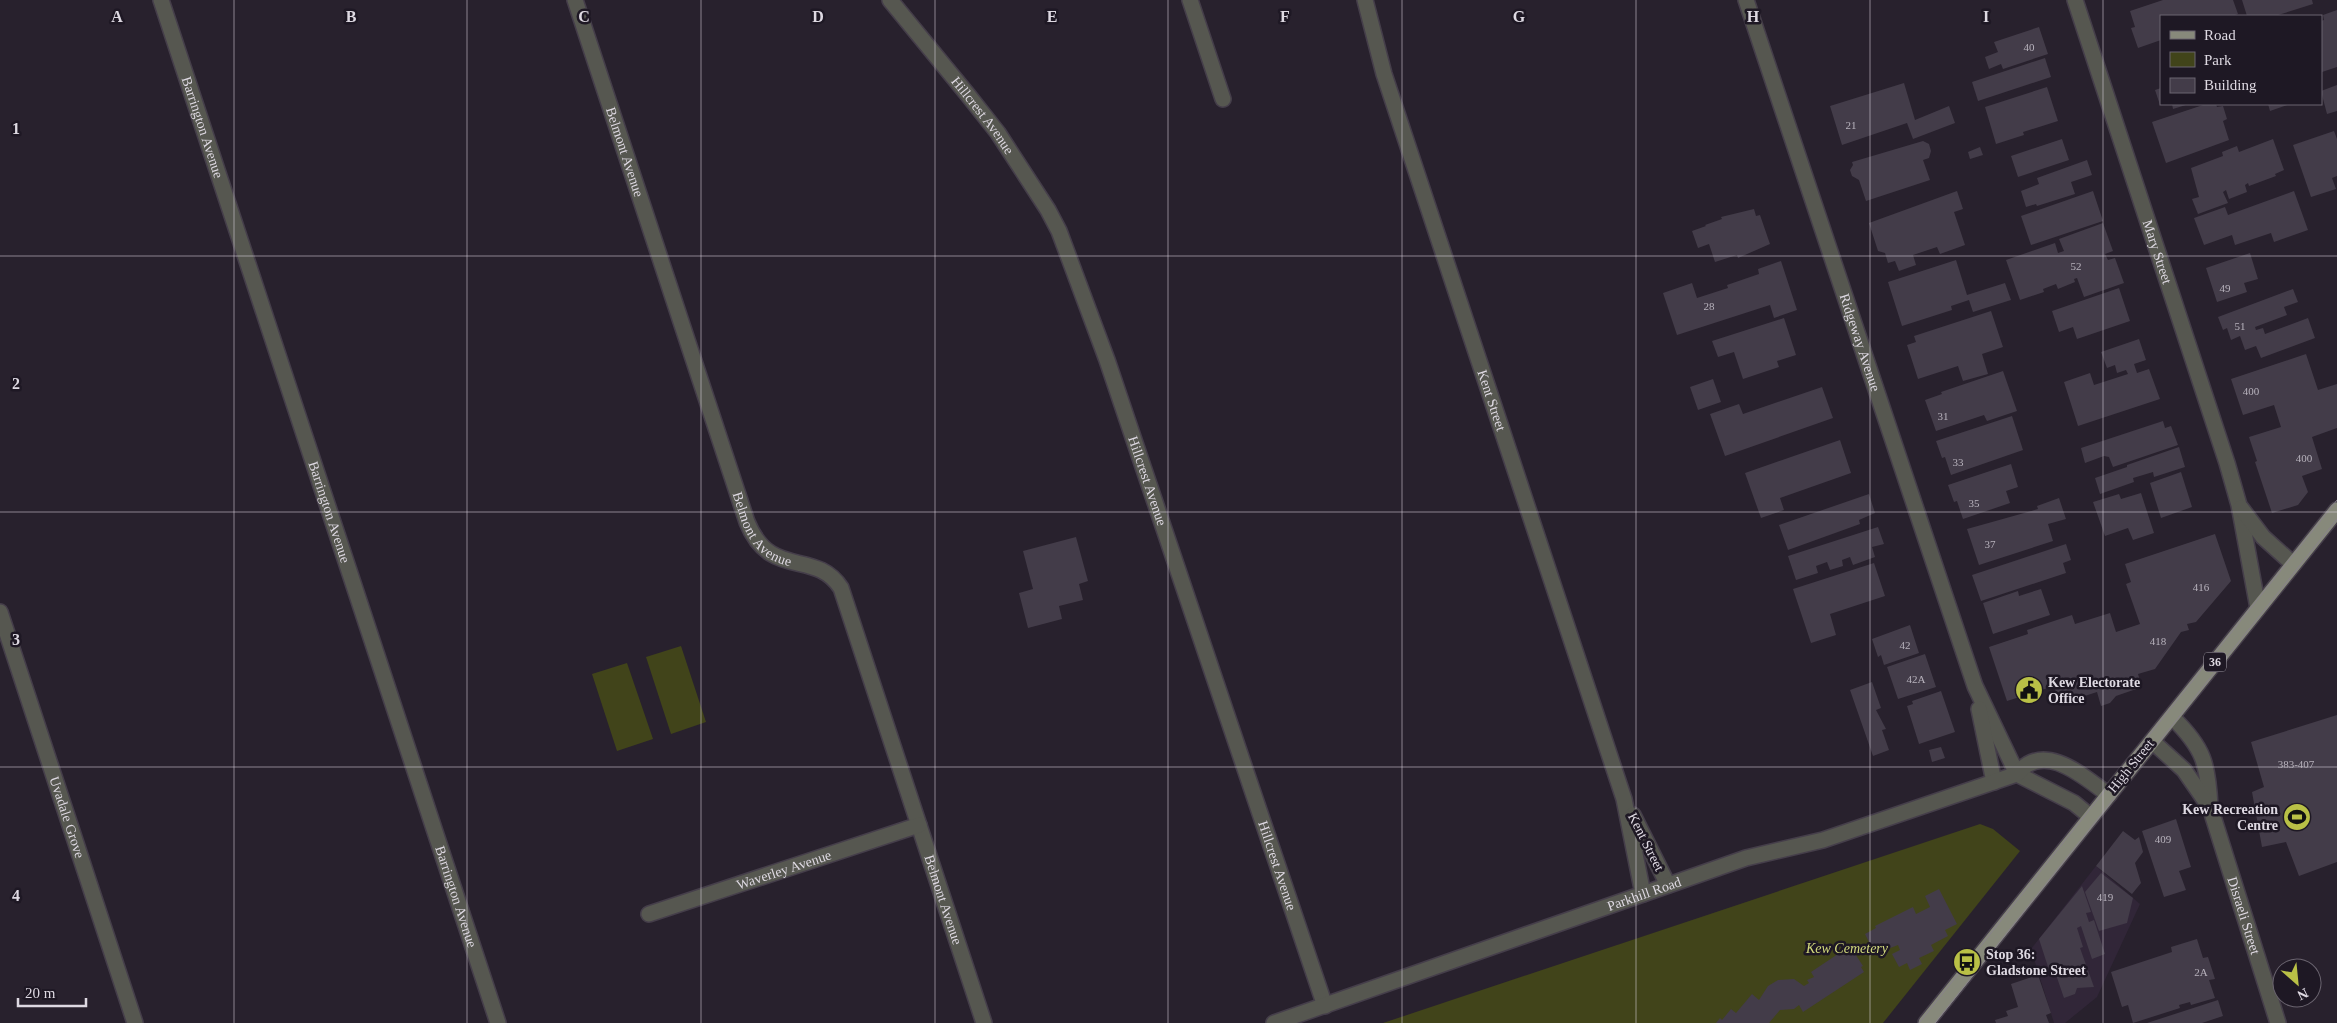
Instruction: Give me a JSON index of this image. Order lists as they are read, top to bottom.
{
  "streets": {
    "main road": ["36", "High Street"],
    "street": [
      "Hillcrest Avenue",
      "Barrington Avenue",
      "Belmont Avenue",
      "Mary Street",
      "Ridgeway Avenue",
      "Kent Street",
      "Uvadale Grove",
      "Waverley Avenue",
      "Parkhill Road",
      "Disraeli Street"
    ]
  },
  "crossings": [
    ["Hillcrest Avenue", "Parkhill Road"],
    ["Belmont Avenue", "Waverley Avenue"],
    ["Mary Street", "High Street"],
    ["Ridgeway Avenue", "Parkhill Road"],
    ["Kent Street", "Parkhill Road"],
    ["High Street", "Parkhill Road"],
    ["High Street", "Disraeli Street"]
  ],
  "parks": ["Kew Cemetery"],
  "places": {
    "public building": ["Kew Electorate Office"],
    "sports": ["Kew Recreation Centre"],
    "bus stop": ["Stop 36: Gladstone Street"]
  },
  "house_numbers": [
    "40",
    "21",
    "52",
    "49",
    "28",
    "51",
    "400",
    "31",
    "400",
    "33",
    "35",
    "37",
    "416",
    "418",
    "42",
    "42A",
    "383-407",
    "409",
    "419",
    "2A"
  ],
  "legend": ["Road", "Park", "Building"],
  "scale_bar": "20 m",
  "north": "bottom right",
  "grid": {
    "columns": [
      "A",
      "B",
      "C",
      "D",
      "E",
      "F",
      "G",
      "H",
      "I"
    ],
    "rows": [
      "1",
      "2",
      "3",
      "4"
    ]
  }
}
